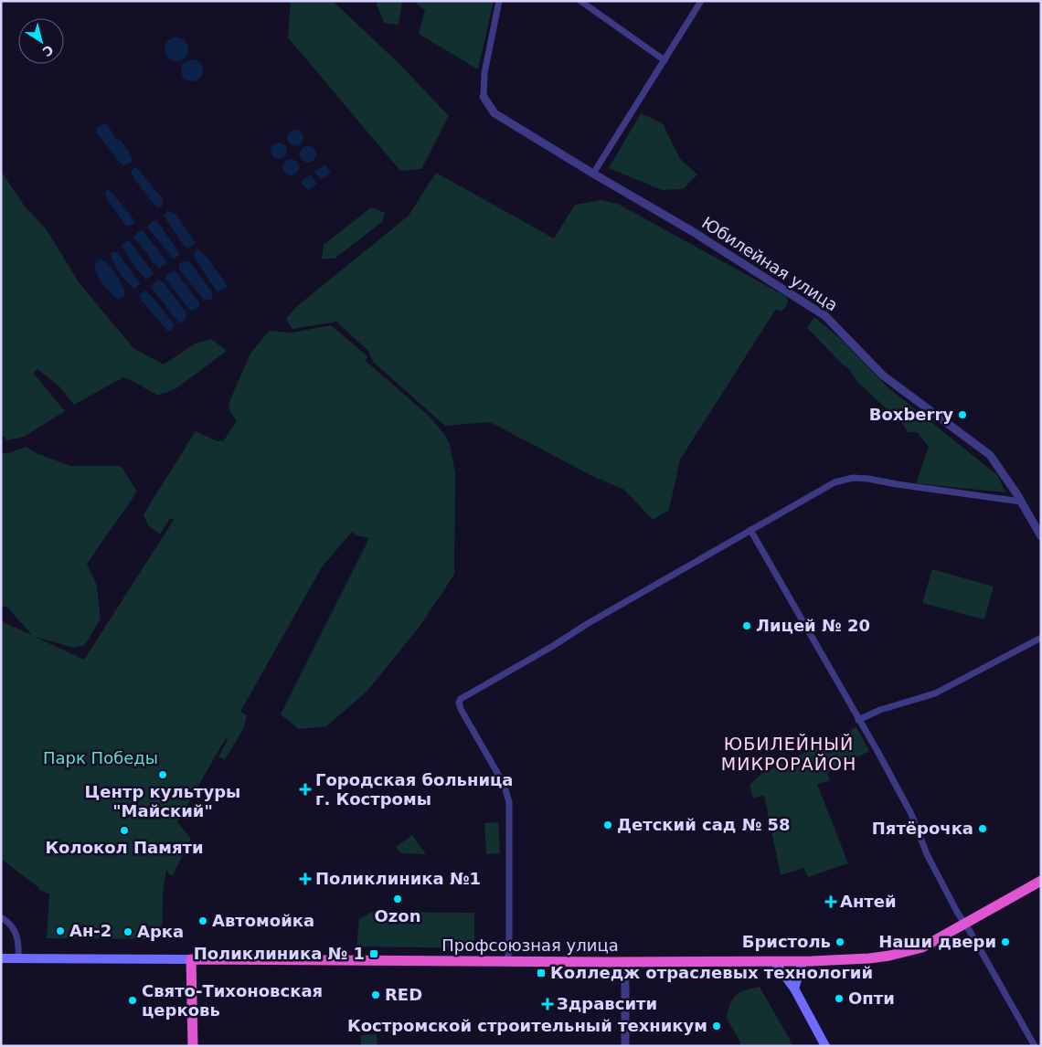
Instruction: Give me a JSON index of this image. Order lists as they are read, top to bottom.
{
  "streets": {
    "highway": ["Профсоюзная улица"],
    "street": ["Юбилейная улица"]
  },
  "districts": ["ЮБИЛЕЙНЫЙ МИКРОРАЙОН"],
  "parks": ["Парк Победы"],
  "places": {
    "other": [
      "Boxberry",
      "Лицей № 20",
      "Центр культуры \"Майский\"",
      "Детский сад № 58",
      "Пятёрочка",
      "Колокол Памяти",
      "Ozon",
      "Автомойка",
      "Ан-2",
      "Арка",
      "Бристоль",
      "Наши двери",
      "RED",
      "Опти",
      "Свято-Тихоновская церковь",
      "Костромской строительный техникум"
    ],
    "health": [
      "Городская больница г. Костромы",
      "Поликлиника №1",
      "Антей",
      "Здравсити"
    ],
    "transit": ["Поликлиника № 1", "Колледж отраслевых технологий"]
  },
  "north": "bottom right"
}
